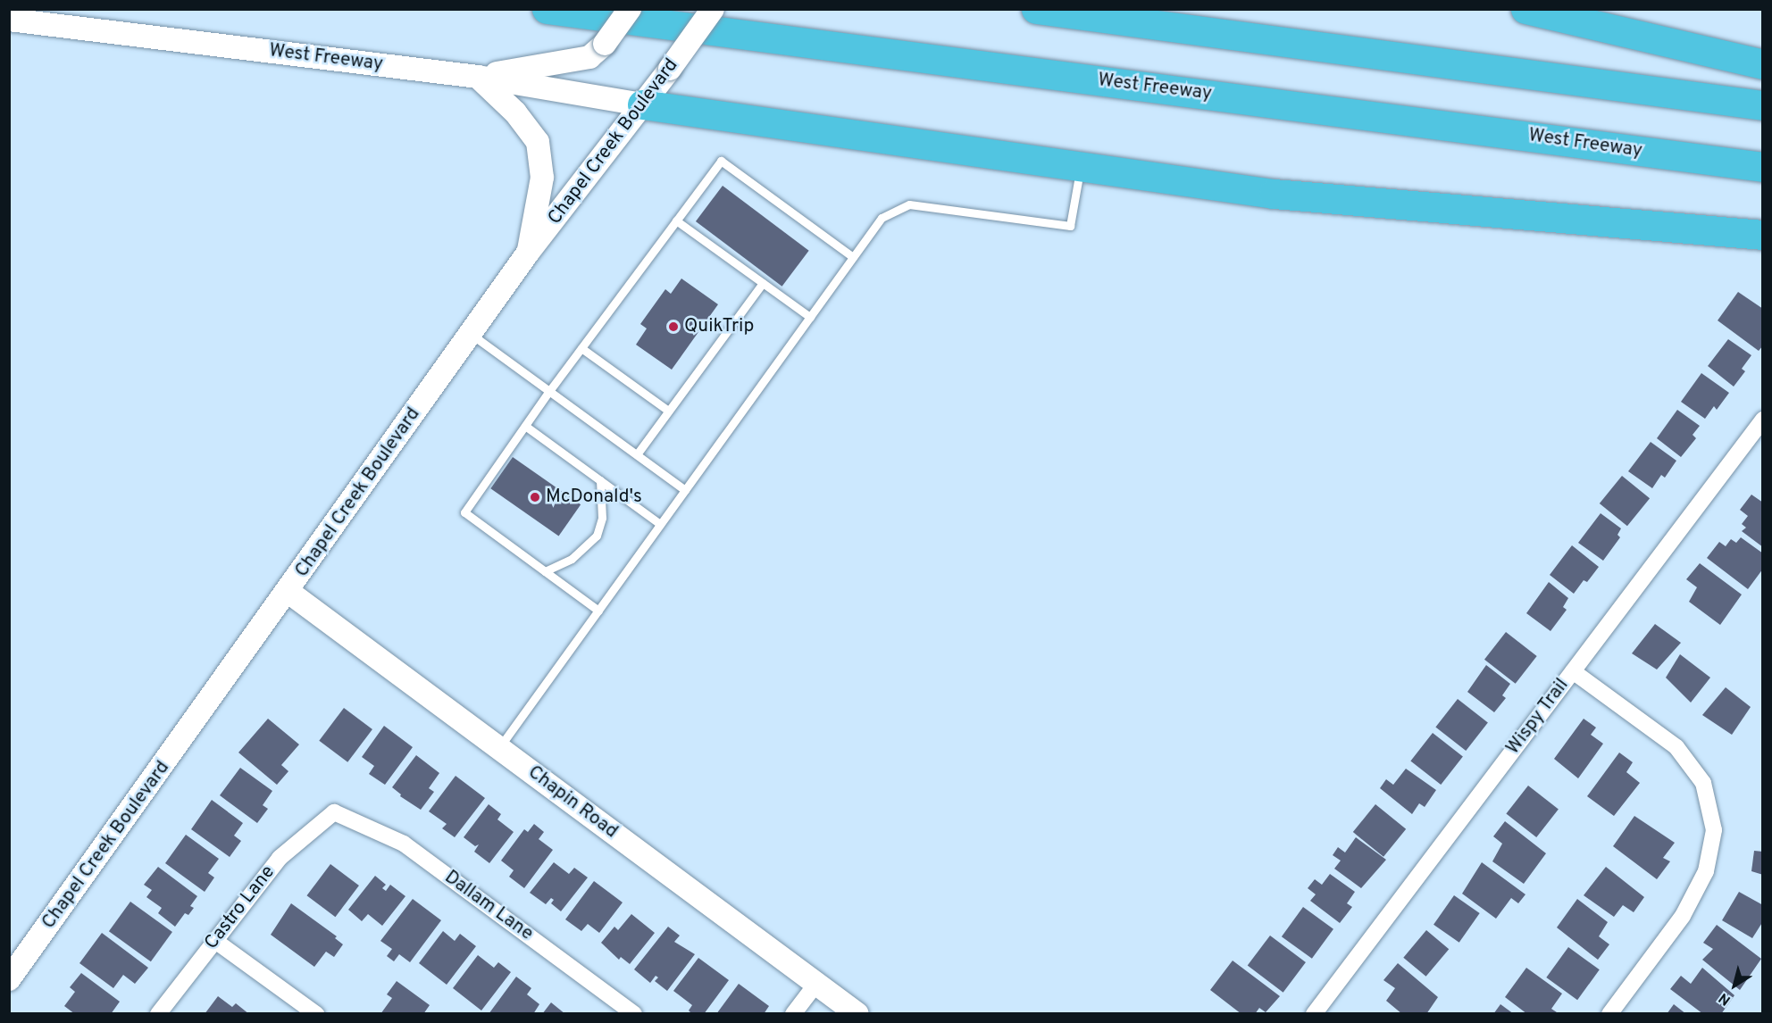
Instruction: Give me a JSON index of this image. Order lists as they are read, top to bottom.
{
  "streets": {
    "highway": ["West Freeway"],
    "main road": ["Chapel Creek Boulevard", "Chapin Road"],
    "street": ["Wispy Trail", "Dallam Lane", "Castro Lane"]
  },
  "crossings": [
    ["West Freeway", "Chapel Creek Boulevard"],
    ["Chapel Creek Boulevard", "Chapin Road"],
    ["Dallam Lane", "Castro Lane"]
  ],
  "places": ["QuikTrip", "McDonald's"],
  "north": "bottom left"
}
